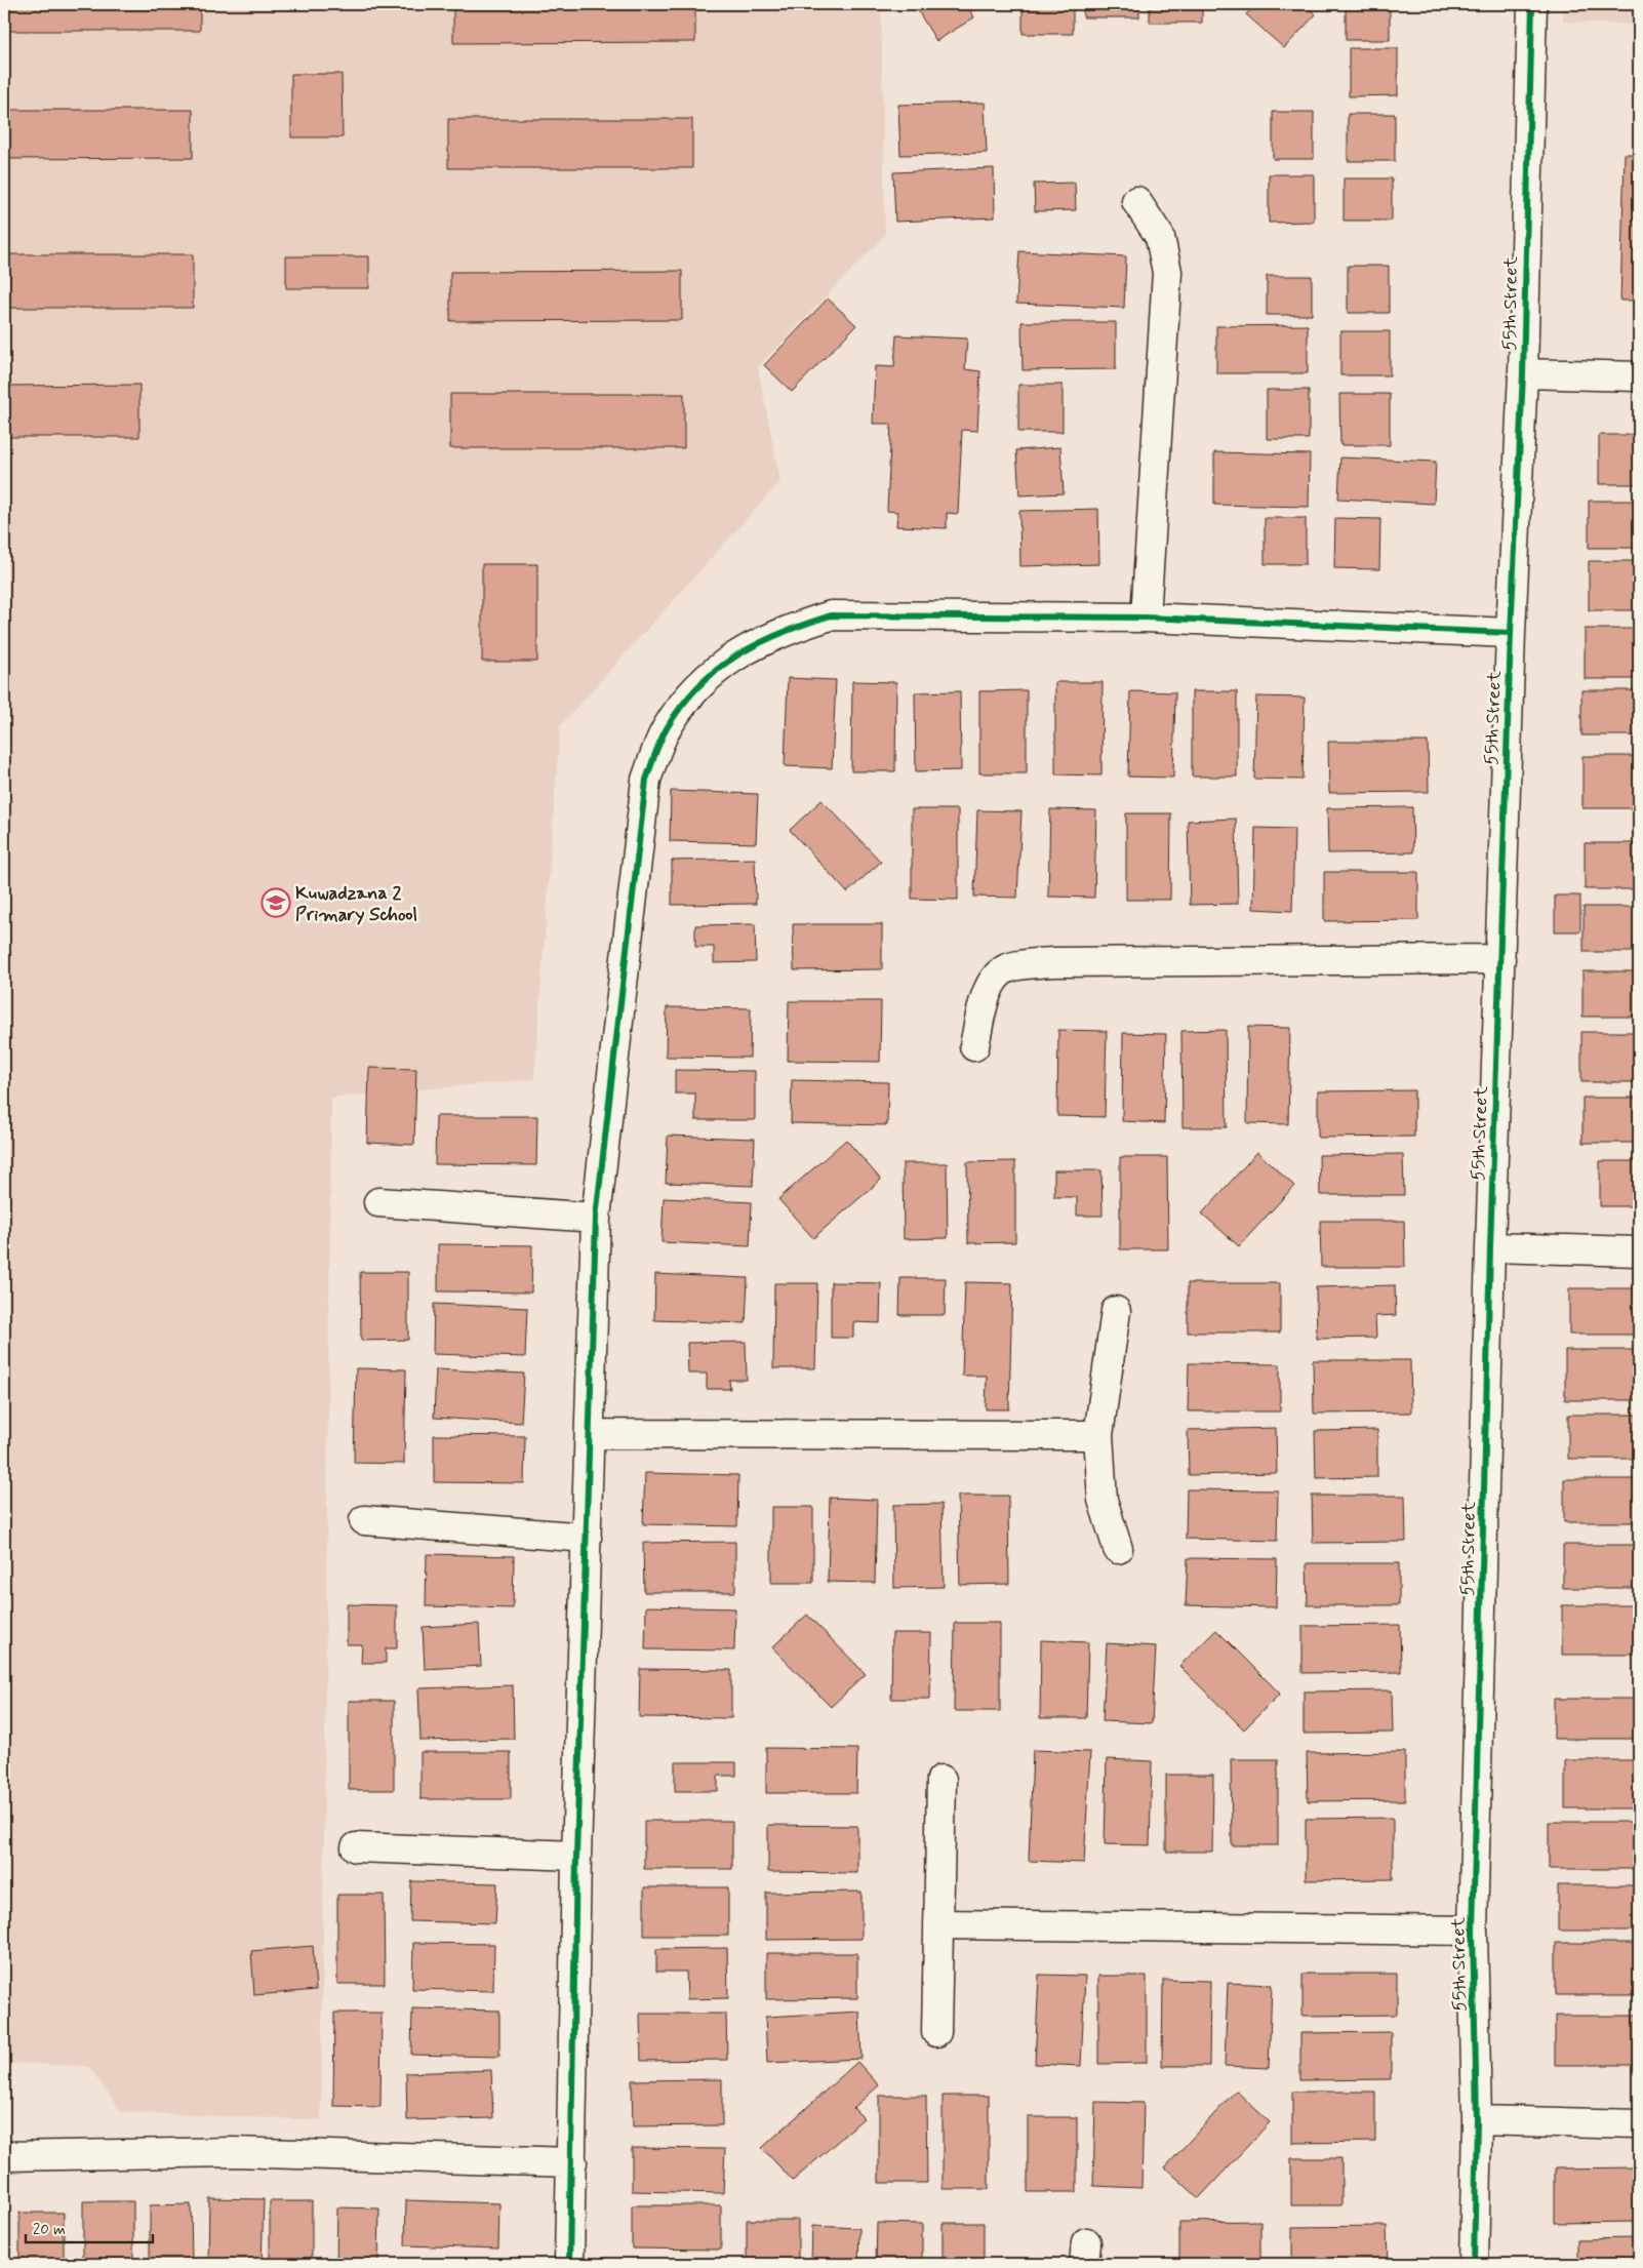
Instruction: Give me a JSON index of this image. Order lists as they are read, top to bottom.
{
  "streets": {
    "street": ["55th Street"]
  },
  "places": {
    "school or university": ["Kuwadzana 2 Primary School"]
  },
  "scale_bar": "20 m"
}
